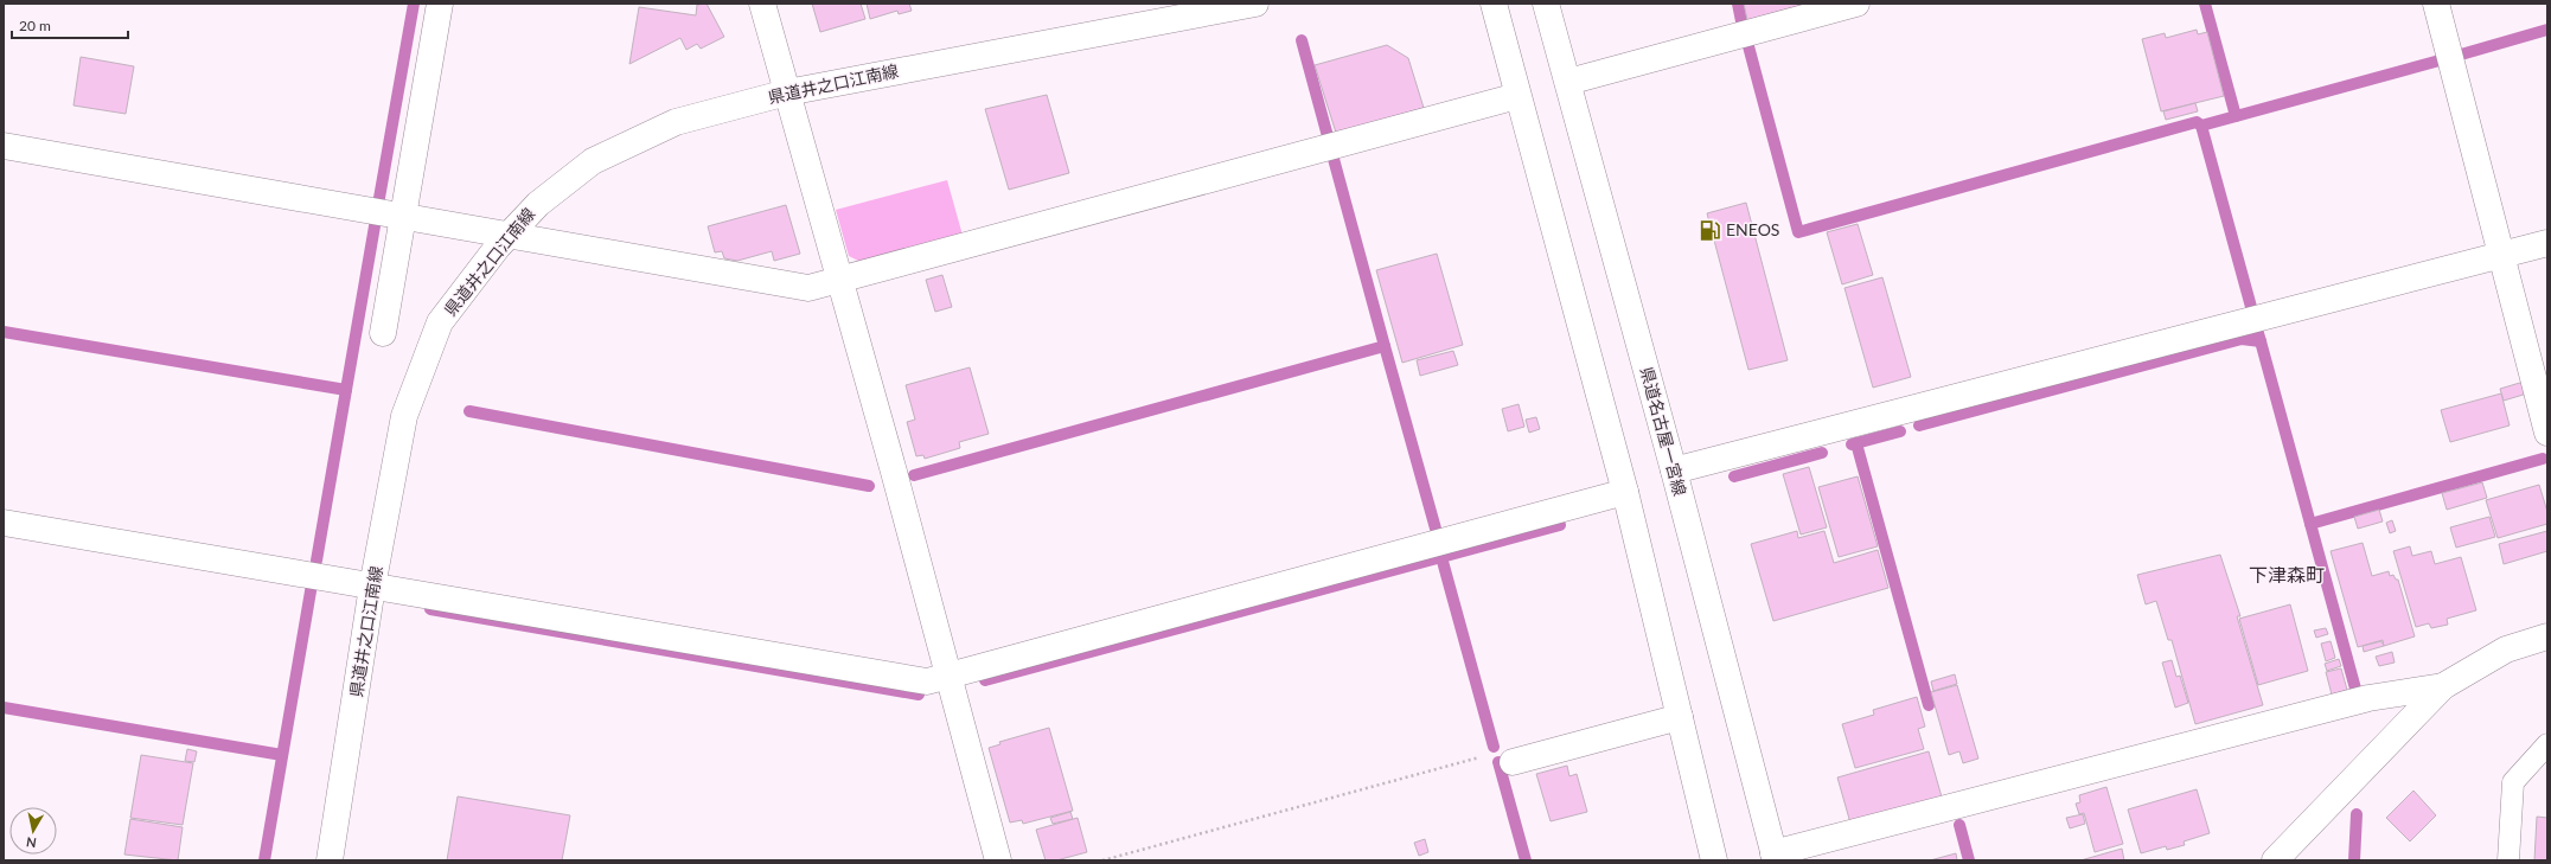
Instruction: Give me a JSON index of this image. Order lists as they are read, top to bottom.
{
  "streets": {
    "street": ["県道井之口江南線", "県道名古屋一宮線"]
  },
  "districts": ["下津森町"],
  "places": {
    "fuel station": ["ENEOS"]
  },
  "scale_bar": "20 m",
  "north": "bottom"
}
